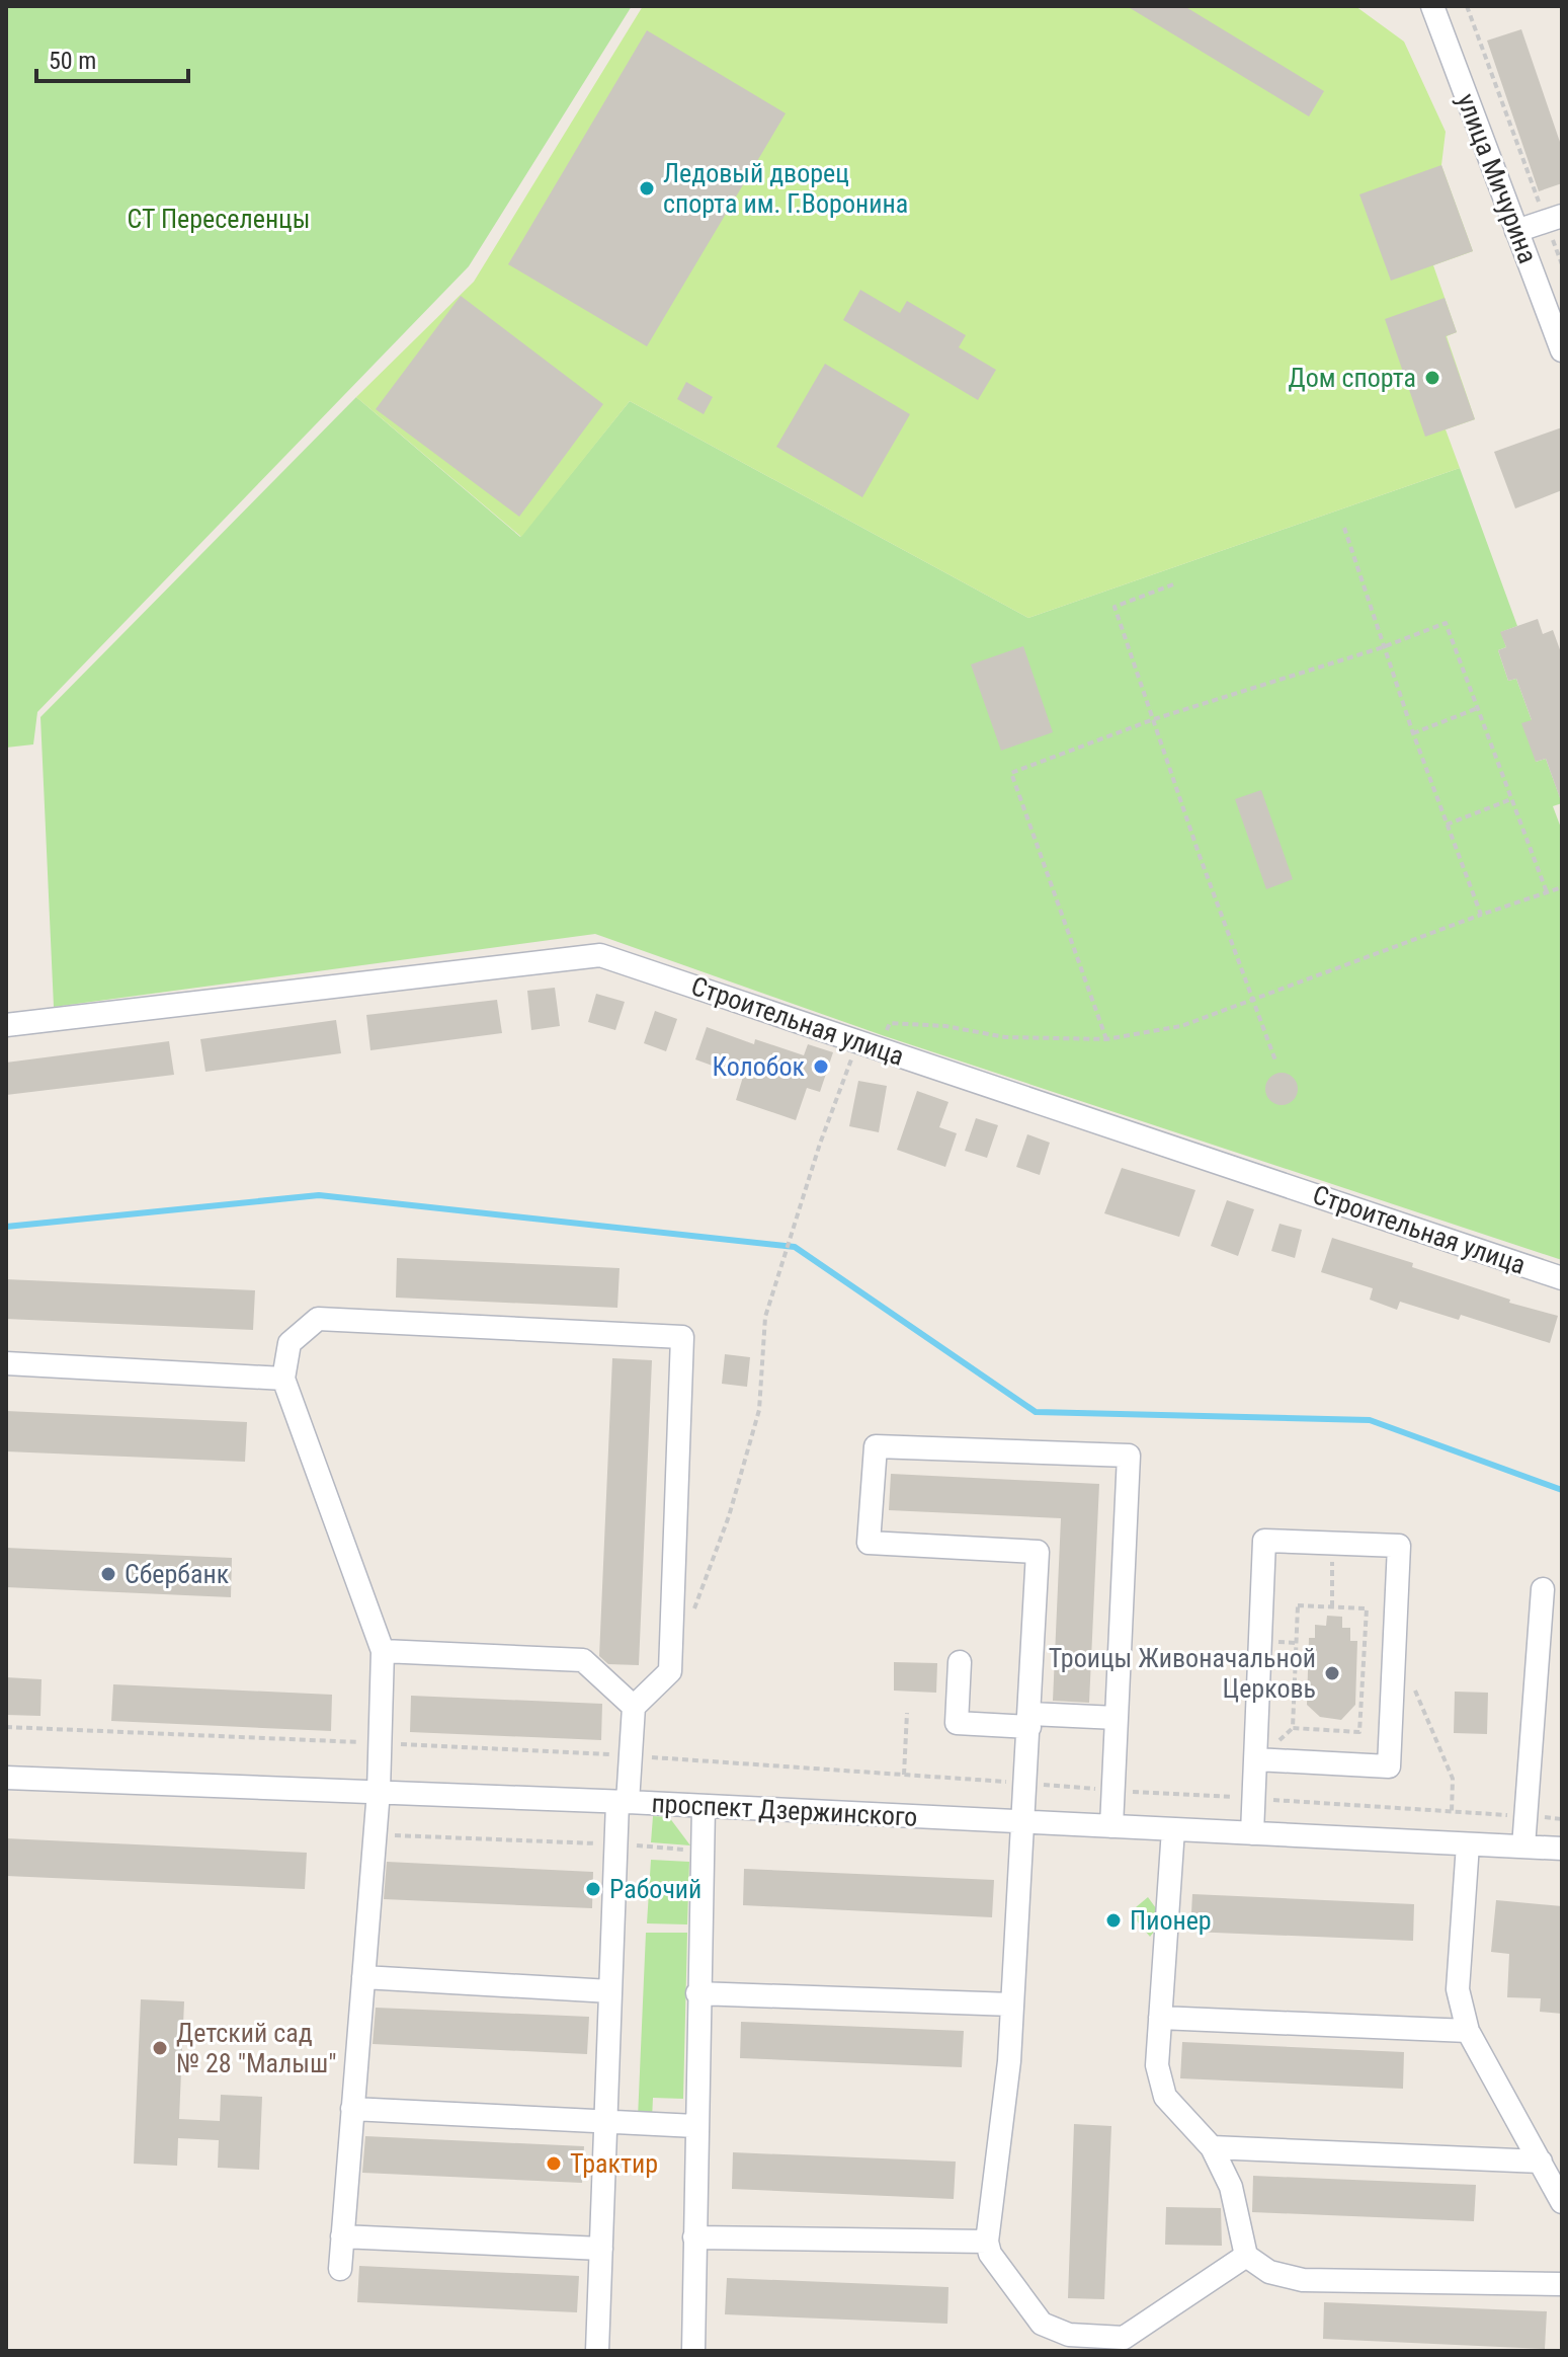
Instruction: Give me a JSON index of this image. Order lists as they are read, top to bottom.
{
  "streets": {
    "street": ["улица Мичурина", "Строительная улица", "проспект Дзержинского"]
  },
  "parks": ["СТ Переселенцы"],
  "places": [
    "Ледовый дворец спорта им. Г.Воронина",
    "Дом спорта",
    "Колобок",
    "Сбербанк",
    "Троицы Живоначальной Церковь",
    "Рабочий",
    "Пионер",
    "Детский сад № 28 \"Малыш\"",
    "Трактир"
  ],
  "scale_bar": "50 m"
}
